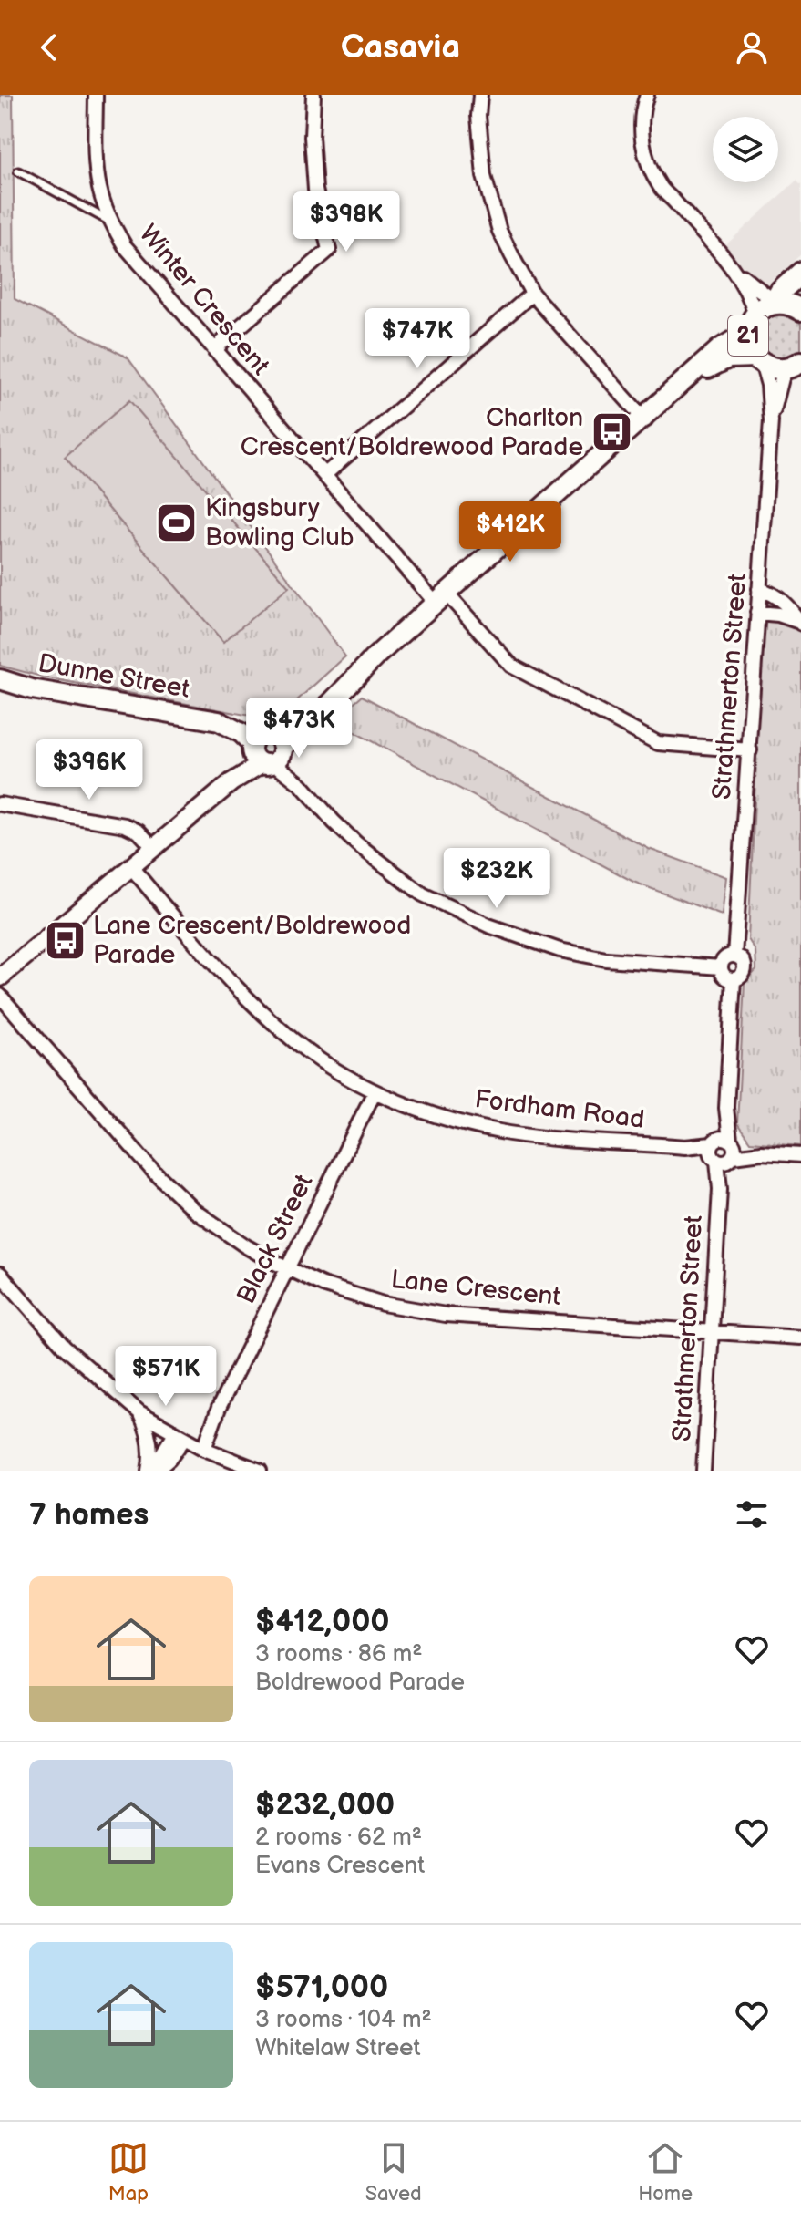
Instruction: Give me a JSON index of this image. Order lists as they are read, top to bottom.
{
  "streets": {
    "main road": ["21", "Dunne Street"],
    "street": [
      "Winter Crescent",
      "Strathmerton Street",
      "Fordham Road",
      "Black Street",
      "Lane Crescent"
    ]
  },
  "crossings": [
    ["Winter Crescent", "Strathmerton Street"],
    ["21", "Strathmerton Street"],
    ["Strathmerton Street", "Fordham Road"],
    ["Strathmerton Street", "Lane Crescent"],
    ["Fordham Road", "Black Street"],
    ["Black Street", "Lane Crescent"]
  ],
  "places": {
    "bus stop": ["Charlton Crescent/Boldrewood Parade", "Lane Crescent/Boldrewood Parade"],
    "sports": ["Kingsbury Bowling Club"]
  },
  "page": {
    "header": "Casavia",
    "price": [
      "$398K",
      "$747K",
      "$412K",
      "$473K",
      "$396K",
      "$232K",
      "$571K"
    ],
    "heading": "7 homes",
    "list": [
      {
        "name": "$412,000",
        "note": "3 rooms · 86 m² · Boldrewood Parade"
      },
      {
        "name": "$232,000",
        "note": "2 rooms · 62 m² · Evans Crescent"
      },
      {
        "name": "$571,000",
        "note": "3 rooms · 104 m² · Whitelaw Street"
      }
    ],
    "tabs": ["Map", "Saved", "Home"]
  }
}
